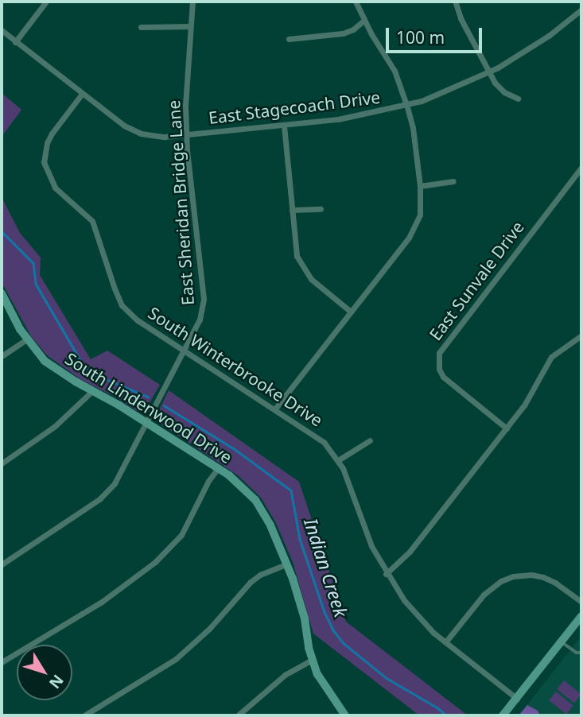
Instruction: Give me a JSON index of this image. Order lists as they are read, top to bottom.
{
  "streets": {
    "street": [
      "East Stagecoach Drive",
      "East Sheridan Bridge Lane",
      "East Sunvale Drive",
      "South Winterbrooke Drive",
      "South Lindenwood Drive"
    ]
  },
  "crossings": [
    ["East Stagecoach Drive", "East Sheridan Bridge Lane"],
    ["East Stagecoach Drive", "South Winterbrooke Drive"],
    ["East Sheridan Bridge Lane", "South Winterbrooke Drive"],
    ["East Sheridan Bridge Lane", "South Lindenwood Drive"]
  ],
  "water": ["Indian Creek"],
  "scale_bar": "100 m",
  "north": "bottom right"
}
